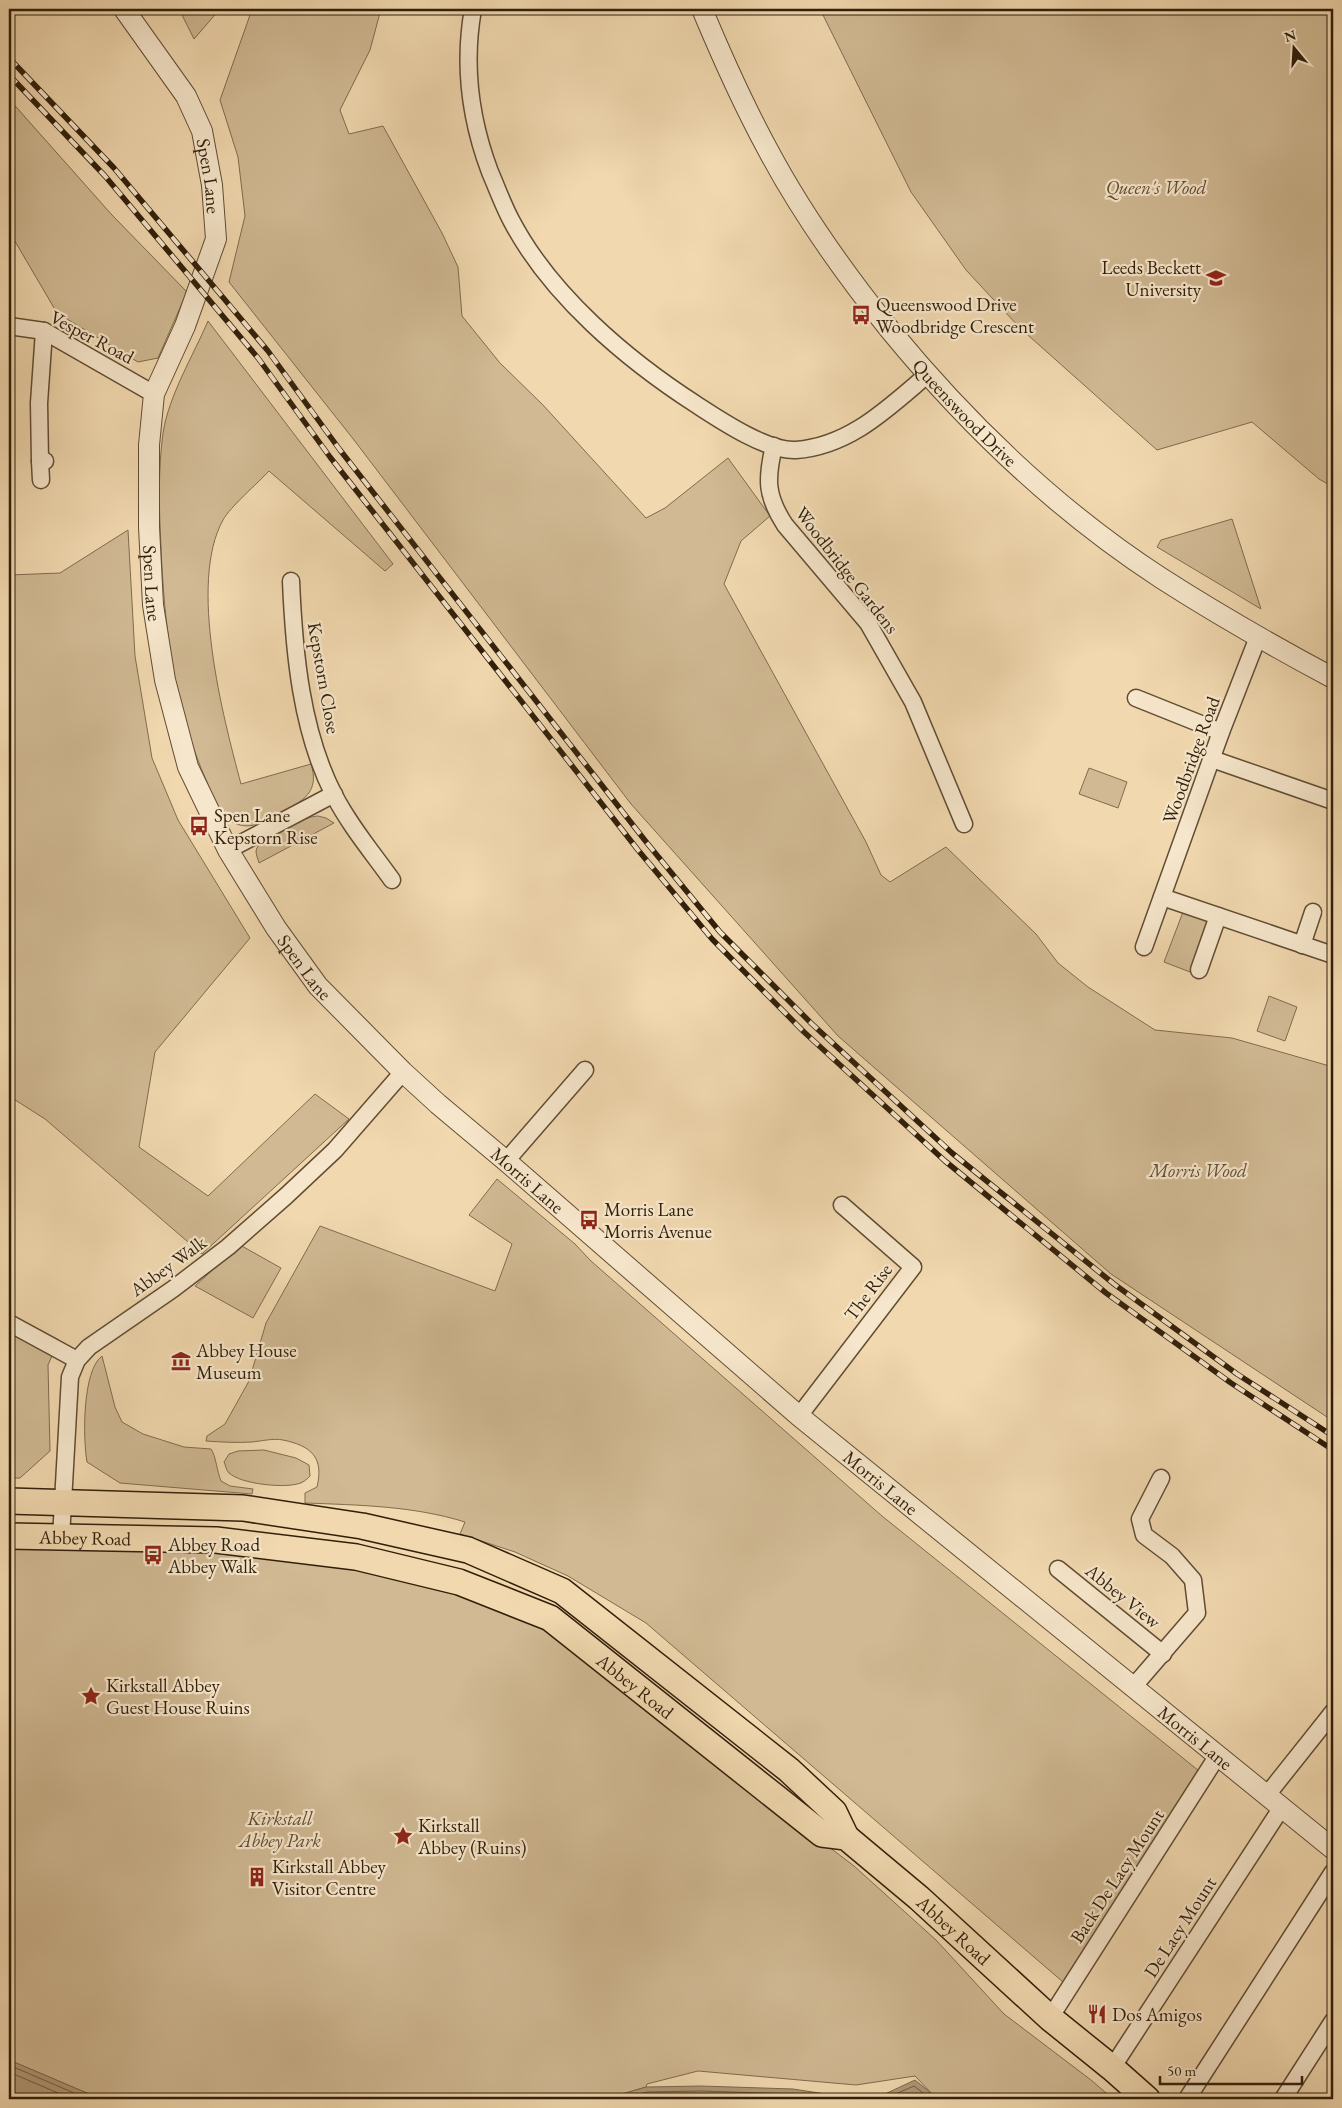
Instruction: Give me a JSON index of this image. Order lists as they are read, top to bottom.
{
  "streets": {
    "main road": ["Abbey Road"],
    "street": [
      "Spen Lane",
      "Vesper Road",
      "Queenswood Drive",
      "Woodbridge Gardens",
      "Kepstorn Close",
      "Woodbridge Road",
      "Morris Lane",
      "Abbey Walk",
      "The Rise",
      "Abbey View",
      "Back De Lacy Mount",
      "De Lacy Mount"
    ]
  },
  "crossings": [
    ["Spen Lane", "Vesper Road"],
    ["Spen Lane", "Morris Lane"],
    ["Spen Lane", "Abbey Walk"],
    ["Queenswood Drive", "Woodbridge Road"],
    ["Morris Lane", "The Rise"],
    ["Morris Lane", "Back De Lacy Mount"],
    ["Morris Lane", "De Lacy Mount"],
    ["Abbey Walk", "Abbey Road"],
    ["Abbey Road", "Back De Lacy Mount"],
    ["Abbey Road", "De Lacy Mount"]
  ],
  "parks": ["Queen's Wood", "Morris Wood", "Kirkstall Abbey Park"],
  "places": {
    "school or university": ["Leeds Beckett University"],
    "bus stop": [
      "Queenswood Drive Woodbridge Crescent",
      "Spen Lane Kepstorn Rise",
      "Morris Lane Morris Avenue",
      "Abbey Road Abbey Walk"
    ],
    "museum": ["Abbey House Museum"],
    "place": ["Kirkstall Abbey Guest House Ruins", "Kirkstall Abbey (Ruins)"],
    "building": ["Kirkstall Abbey Visitor Centre"],
    "restaurant": ["Dos Amigos"]
  },
  "scale_bar": "50 m",
  "north": "top"
}
